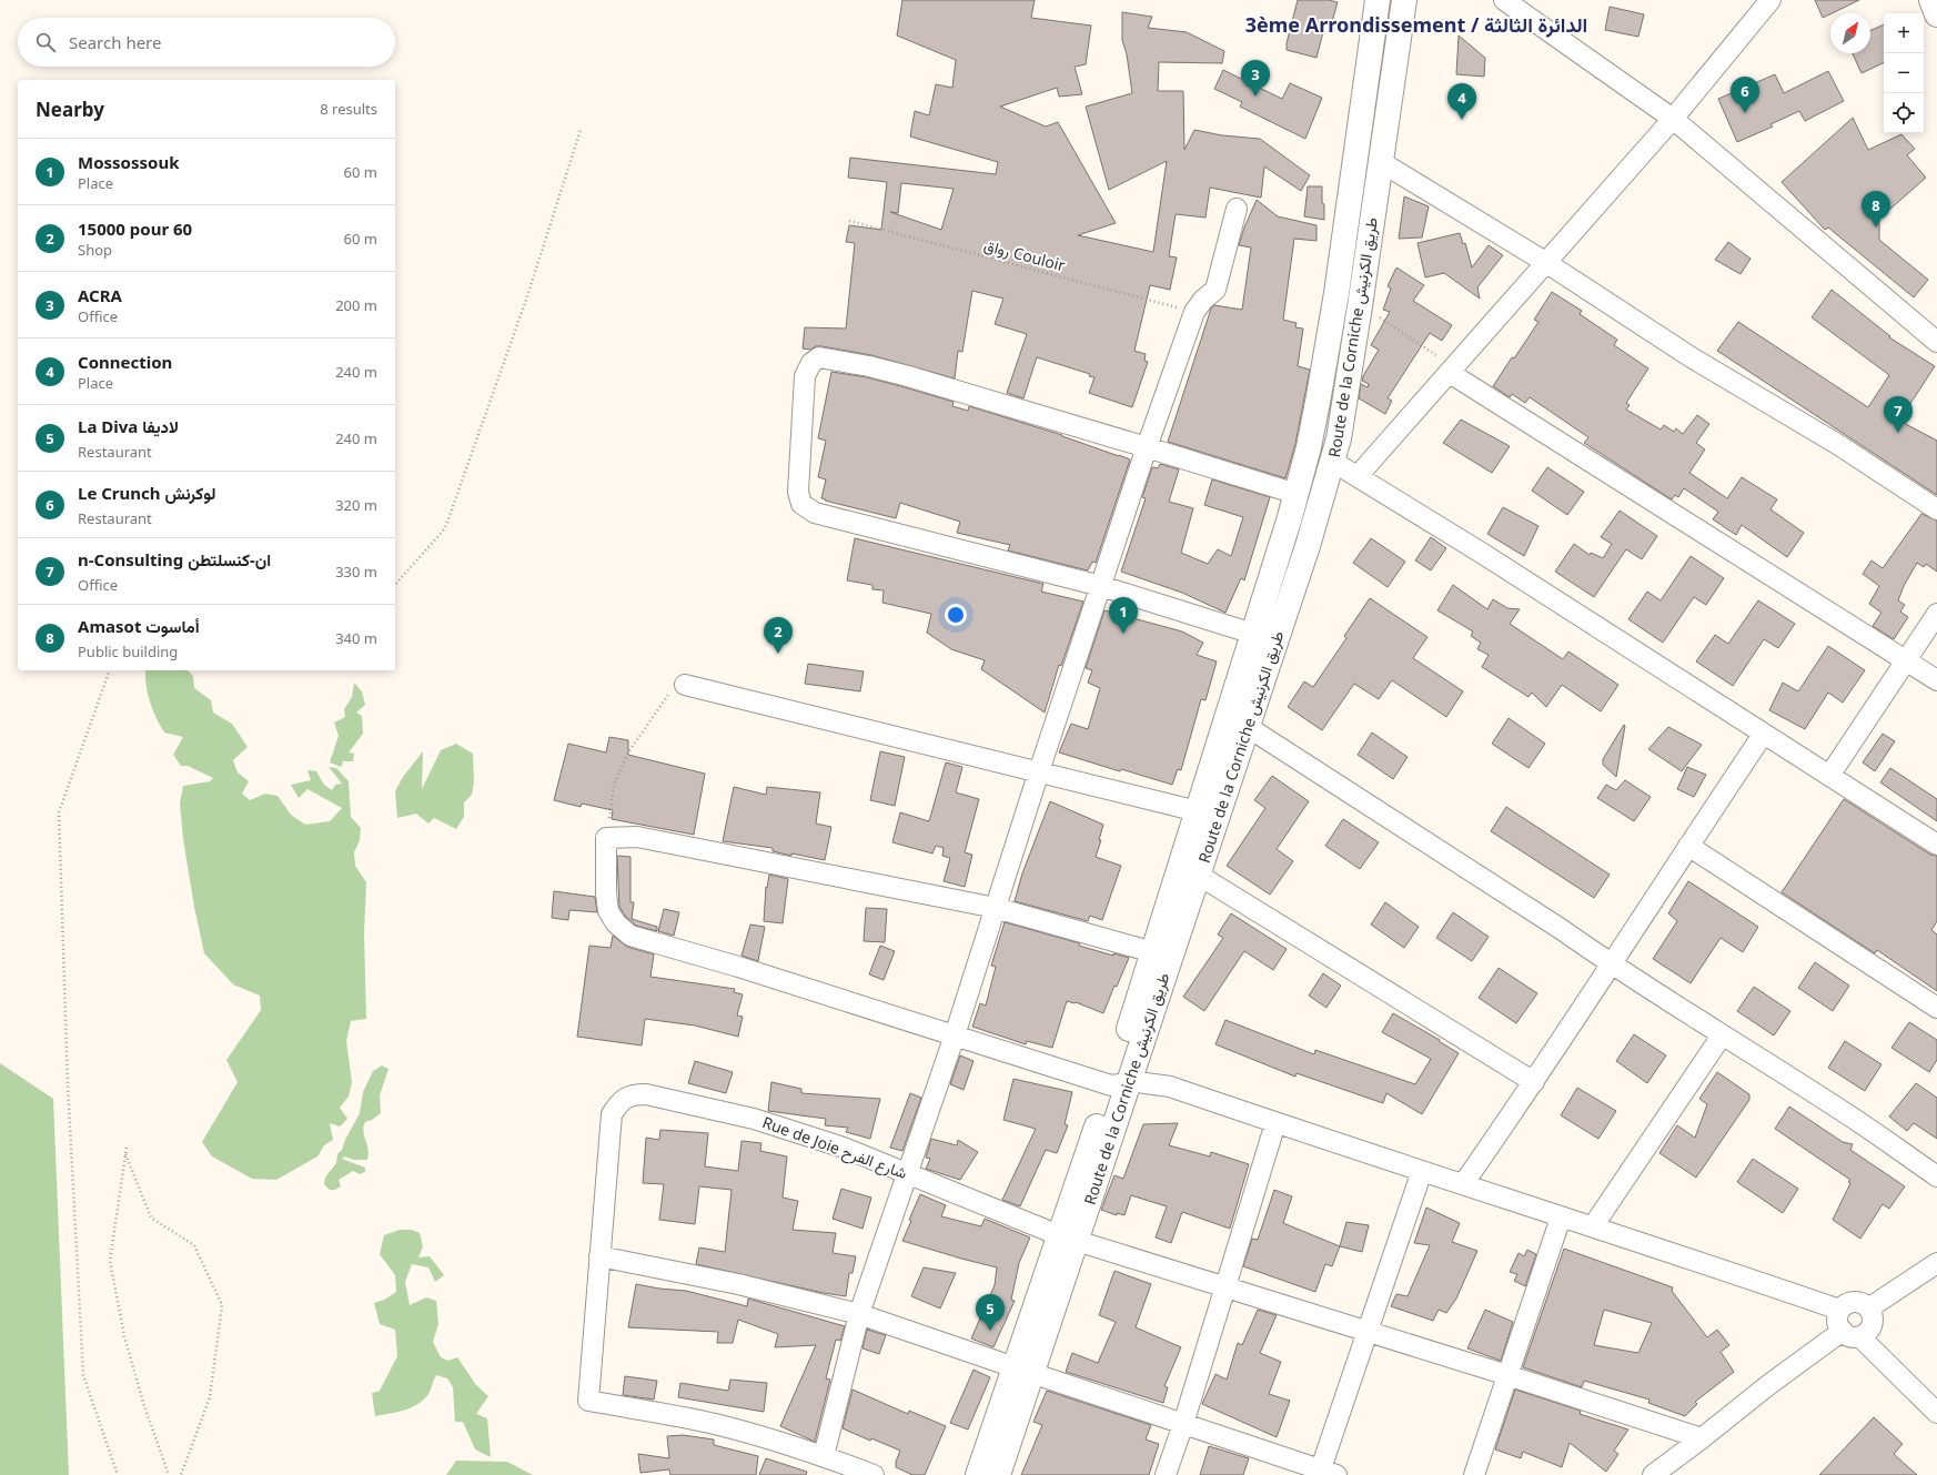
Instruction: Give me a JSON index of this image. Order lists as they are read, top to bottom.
{
  "streets": {
    "street": ["Route de la Corniche طريق الكرنيش", "Rue de Joie شارع الفرح"],
    "path": ["رواق Couloir"]
  },
  "crossings": [
    ["Route de la Corniche طريق الكرنيش", "Rue de Joie شارع الفرح"]
  ],
  "districts": ["3ème Arrondissement / الدائرة الثالثة"],
  "north": "top right",
  "page": {
    "map_buttons": ["+", "−"],
    "search": "Search here",
    "pins": [
      "3",
      "6",
      "4",
      "8",
      "7",
      "1",
      "2",
      "5"
    ],
    "heading": ["Nearby", "8 results"],
    "list": [
      {
        "mark": "1",
        "name": "Mossossouk",
        "note": "Place",
        "value": "60 m"
      },
      {
        "mark": "2",
        "name": "15000 pour 60",
        "note": "Shop",
        "value": "60 m"
      },
      {
        "mark": "3",
        "name": "ACRA",
        "note": "Office",
        "value": "200 m"
      },
      {
        "mark": "4",
        "name": "Connection",
        "note": "Place",
        "value": "240 m"
      },
      {
        "mark": "5",
        "name": "La Diva لاديفا",
        "note": "Restaurant",
        "value": "240 m"
      },
      {
        "mark": "6",
        "name": "Le Crunch لوكرنش",
        "note": "Restaurant",
        "value": "320 m"
      },
      {
        "mark": "7",
        "name": "n-Consulting ان-كنسلتطن",
        "note": "Office",
        "value": "330 m"
      },
      {
        "mark": "8",
        "name": "Amasot أماسوت",
        "note": "Public building",
        "value": "340 m"
      }
    ]
  }
}
